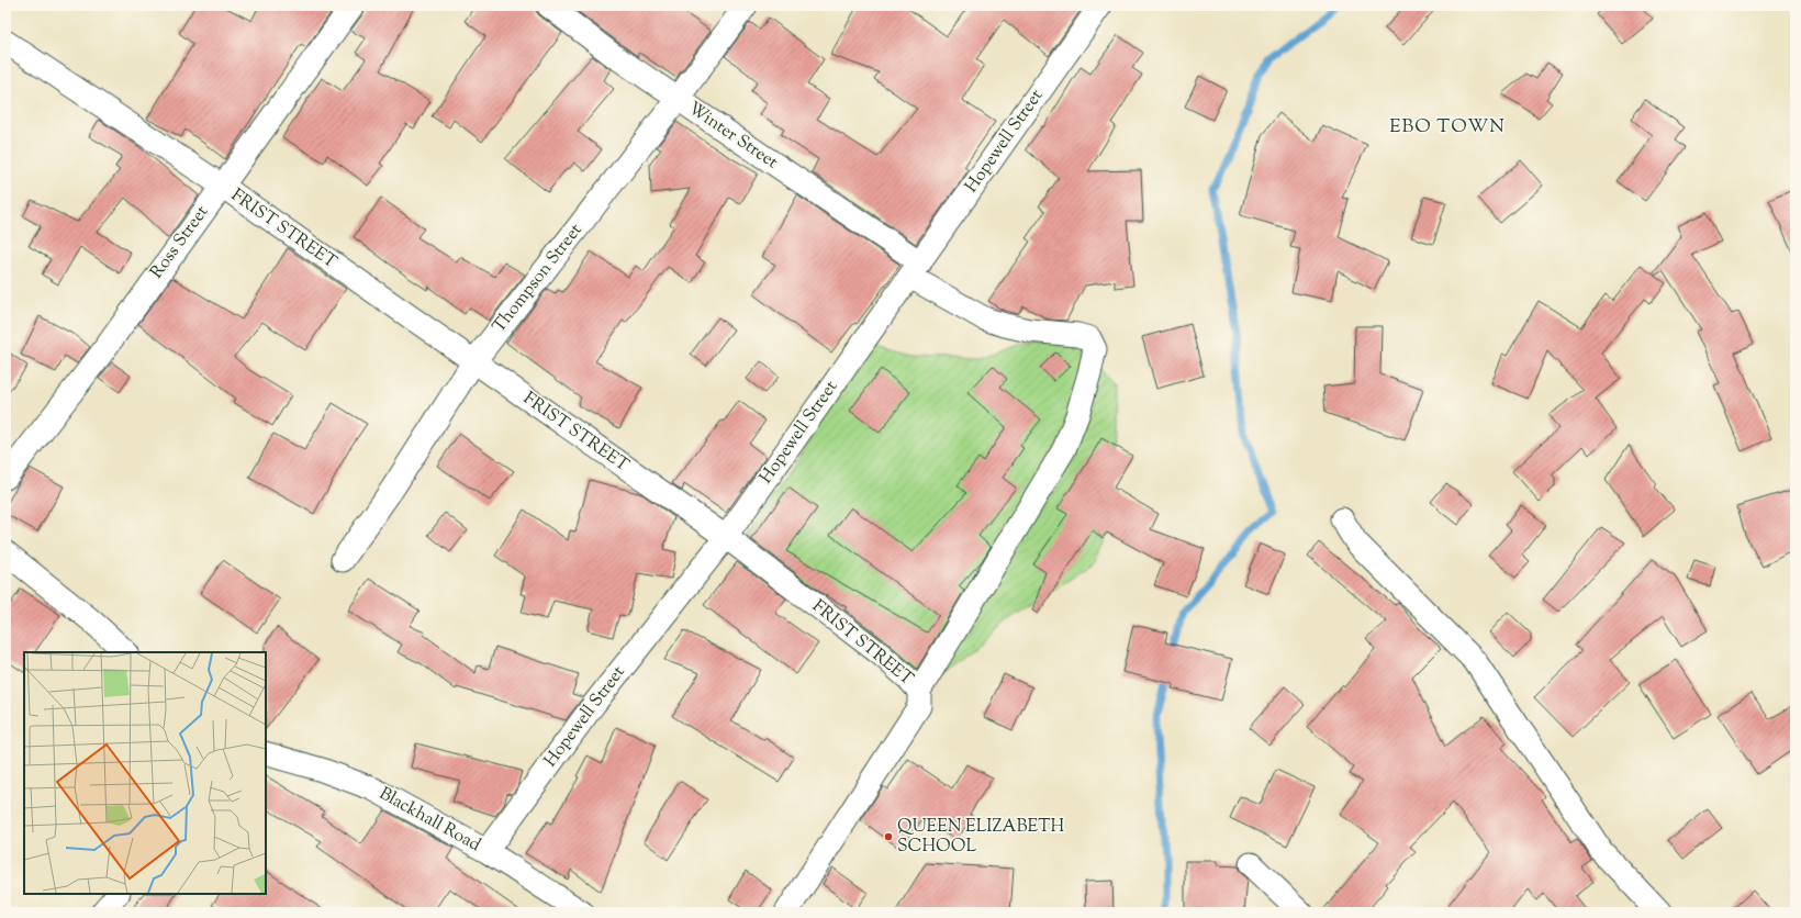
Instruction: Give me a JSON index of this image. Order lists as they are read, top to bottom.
{
  "streets": {
    "street": [
      "Winter Street",
      "Hopewell Street",
      "FRIST STREET",
      "Ross Street",
      "Thompson Street",
      "Blackhall Road"
    ]
  },
  "crossings": [
    ["Winter Street", "Hopewell Street"],
    ["Winter Street", "FRIST STREET"],
    ["Winter Street", "Thompson Street"],
    ["Hopewell Street", "FRIST STREET"],
    ["Hopewell Street", "Blackhall Road"],
    ["FRIST STREET", "Ross Street"],
    ["FRIST STREET", "Thompson Street"]
  ],
  "districts": ["EBO TOWN"],
  "places": ["QUEEN ELIZABETH SCHOOL"]
}
